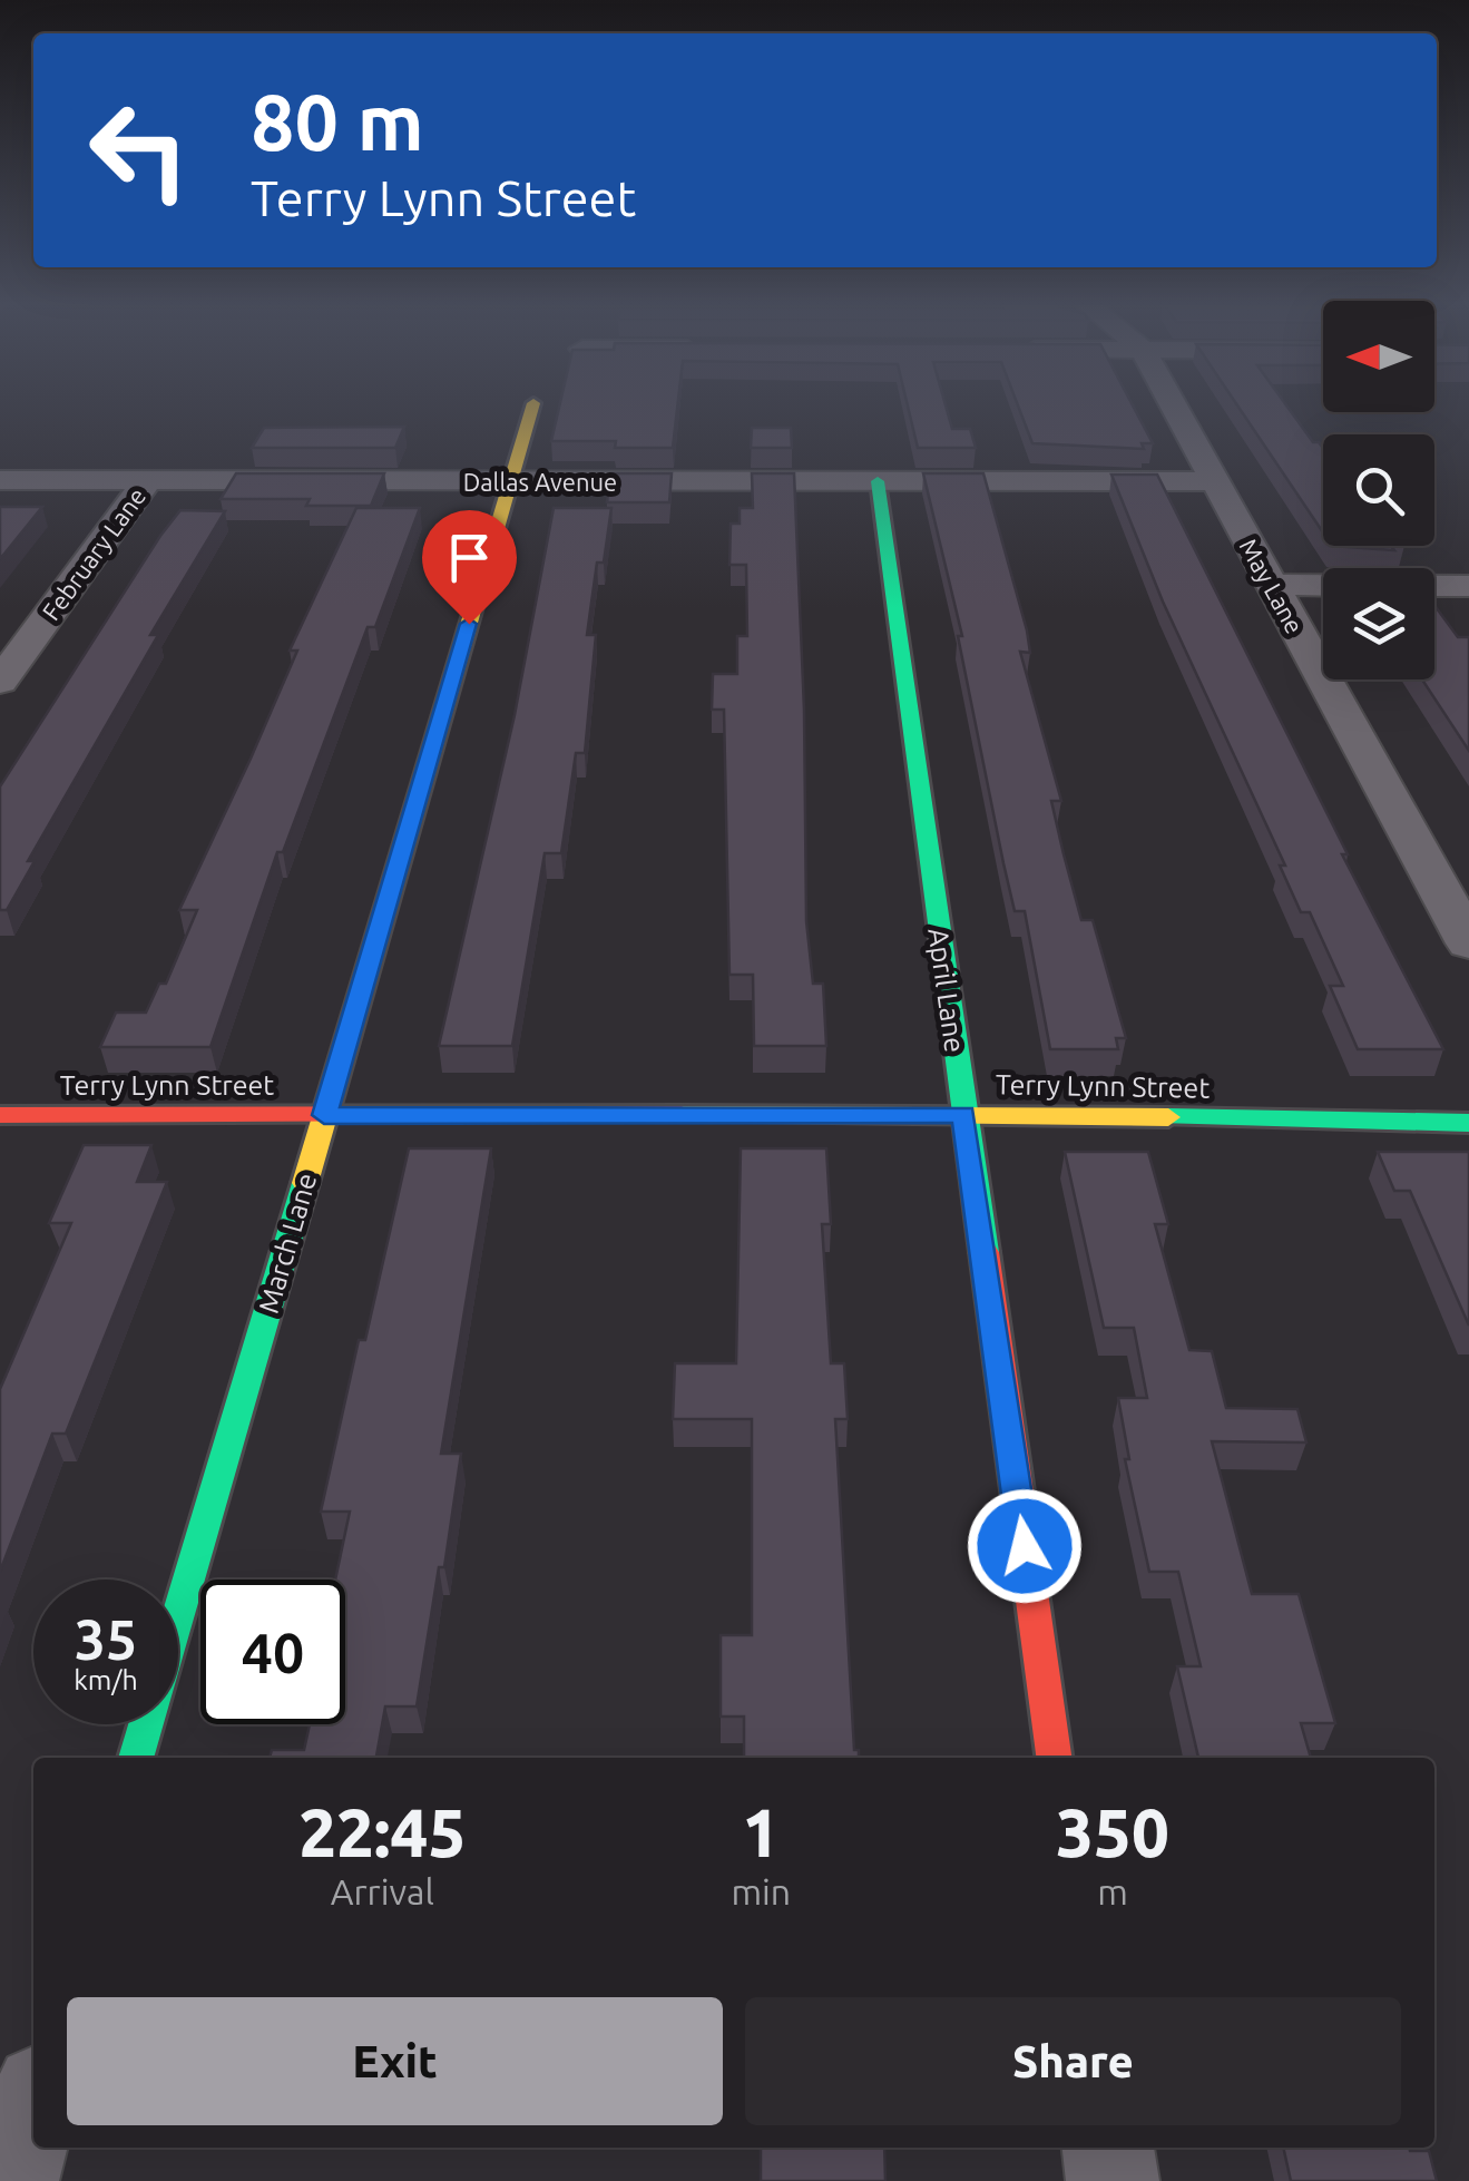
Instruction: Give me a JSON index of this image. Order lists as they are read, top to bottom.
{
  "streets": {
    "street": [
      "Dallas Avenue",
      "February Lane",
      "May Lane",
      "April Lane",
      "Terry Lynn Street",
      "March Lane"
    ]
  },
  "crossings": [
    ["Dallas Avenue", "February Lane"],
    ["Dallas Avenue", "May Lane"],
    ["Dallas Avenue", "April Lane"],
    ["Dallas Avenue", "March Lane"],
    ["April Lane", "Terry Lynn Street"],
    ["Terry Lynn Street", "March Lane"]
  ],
  "north": "left",
  "page": {
    "turn": ["80 m", "Terry Lynn Street"],
    "speed": "35 km/h",
    "limit": "40",
    "eta": [
      "22:45",
      "Arrival",
      "1",
      "min",
      "350",
      "m"
    ],
    "buttons": ["Exit", "Share"]
  }
}
